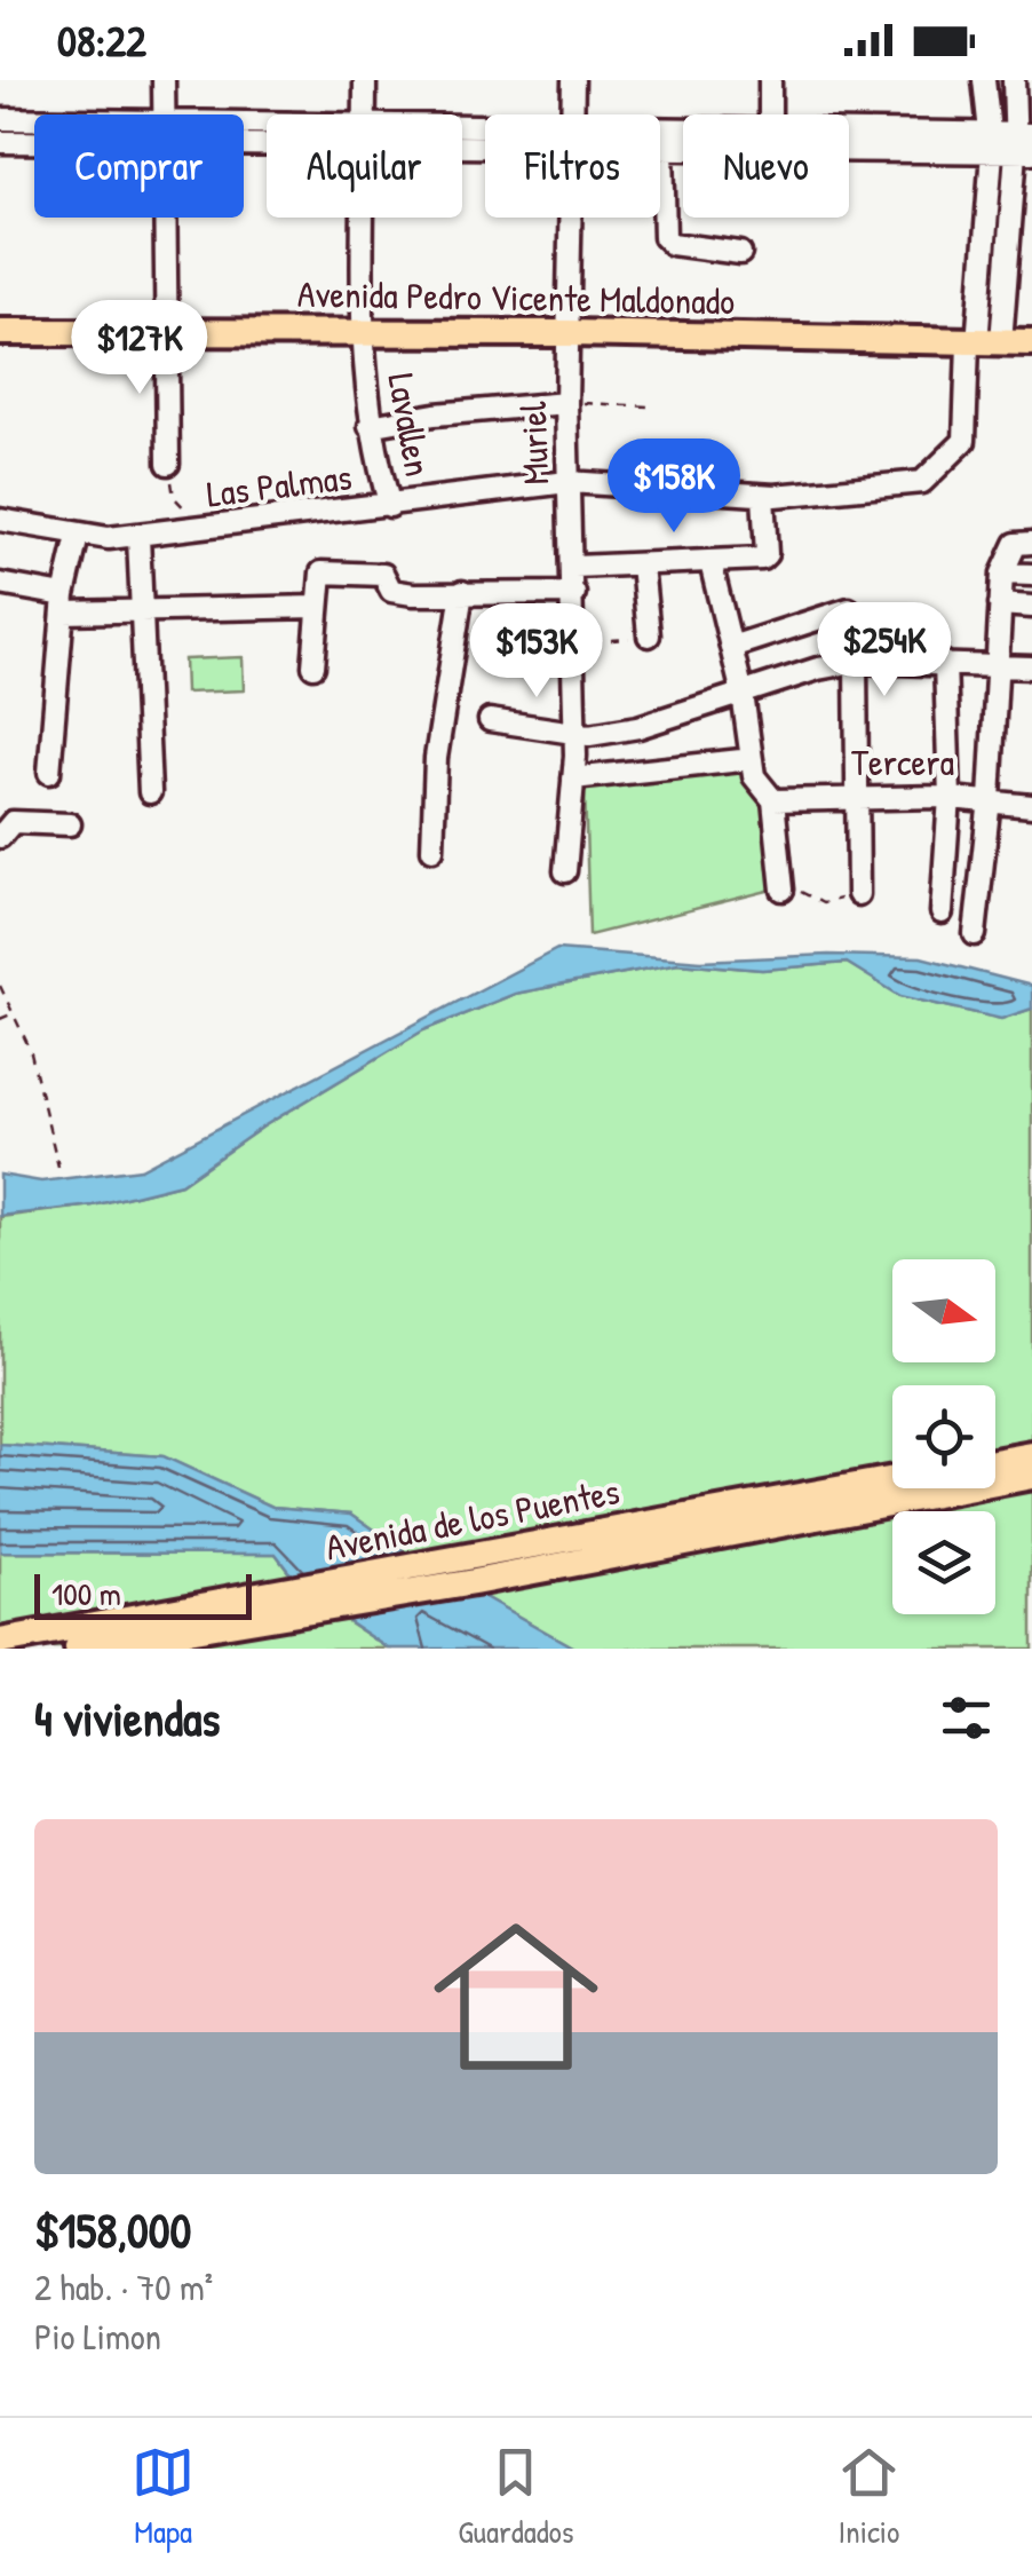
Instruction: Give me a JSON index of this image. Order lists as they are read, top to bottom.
{
  "streets": {
    "main road": ["Avenida Pedro Vicente Maldonado", "Avenida de los Puentes"],
    "street": [
      "Lavallen",
      "Muriel",
      "Las Palmas",
      "Tercera"
    ]
  },
  "crossings": [
    ["Avenida Pedro Vicente Maldonado", "Lavallen"],
    ["Avenida Pedro Vicente Maldonado", "Muriel"],
    ["Avenida Pedro Vicente Maldonado", "Las Palmas"],
    ["Lavallen", "Las Palmas"],
    ["Muriel", "Las Palmas"]
  ],
  "scale_bar": "100 m",
  "north": "right",
  "page": {
    "status": "08:22",
    "chip": [
      "Comprar",
      "Alquilar",
      "Filtros",
      "Nuevo"
    ],
    "price": [
      "$127K",
      "$158K",
      "$254K",
      "$153K"
    ],
    "scale": "100 m",
    "heading": "4 viviendas",
    "list": [
      {
        "name": "$158,000",
        "note": "2 hab. · 70 m² · Pio Limon"
      }
    ],
    "tabs": ["Mapa", "Guardados", "Inicio"]
  }
}
